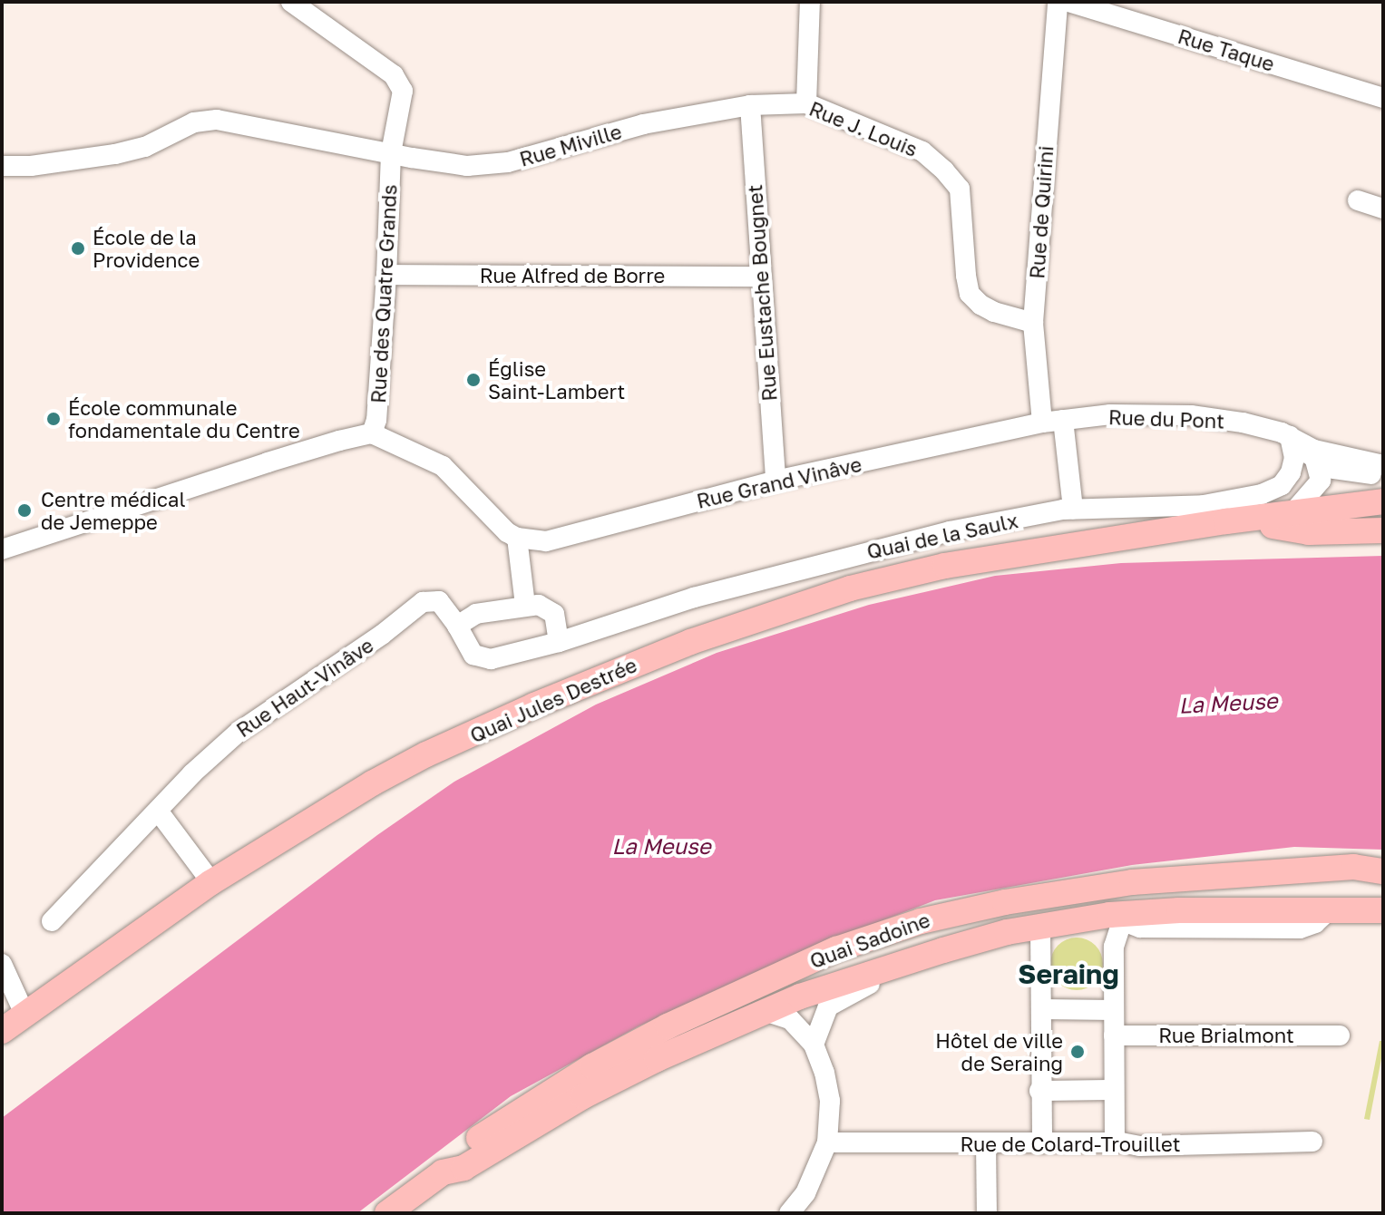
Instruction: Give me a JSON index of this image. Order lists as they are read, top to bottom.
{
  "streets": {
    "main road": ["Quai Jules Destrée", "Quai Sadoine"],
    "street": [
      "Rue Taque",
      "Rue J. Louis",
      "Rue Miville",
      "Rue de Quirini",
      "Rue Alfred de Borre",
      "Rue Eustache Bougnet",
      "Rue des Quatre Grands",
      "Rue du Pont",
      "Rue Grand Vinâve",
      "Quai de la Saulx",
      "Rue Haut-Vinâve",
      "Rue Brialmont",
      "Rue de Colard-Trouillet"
    ]
  },
  "crossings": [
    ["Rue J. Louis", "Rue Miville"],
    ["Rue J. Louis", "Rue de Quirini"],
    ["Rue J. Louis", "Rue Eustache Bougnet"],
    ["Rue Miville", "Rue Eustache Bougnet"],
    ["Rue Miville", "Rue des Quatre Grands"],
    ["Rue de Quirini", "Rue du Pont"],
    ["Rue de Quirini", "Rue Grand Vinâve"],
    ["Rue Alfred de Borre", "Rue Eustache Bougnet"],
    ["Rue Alfred de Borre", "Rue des Quatre Grands"],
    ["Rue Eustache Bougnet", "Rue Grand Vinâve"],
    ["Rue du Pont", "Rue Grand Vinâve"],
    ["Rue du Pont", "Quai de la Saulx"],
    ["Quai de la Saulx", "Rue Haut-Vinâve"]
  ],
  "districts": ["Seraing"],
  "water": ["La Meuse"],
  "places": [
    "École de la Providence",
    "Église Saint-Lambert",
    "École communale fondamentale du Centre",
    "Centre médical de Jemeppe",
    "Hôtel de ville de Seraing"
  ]
}
